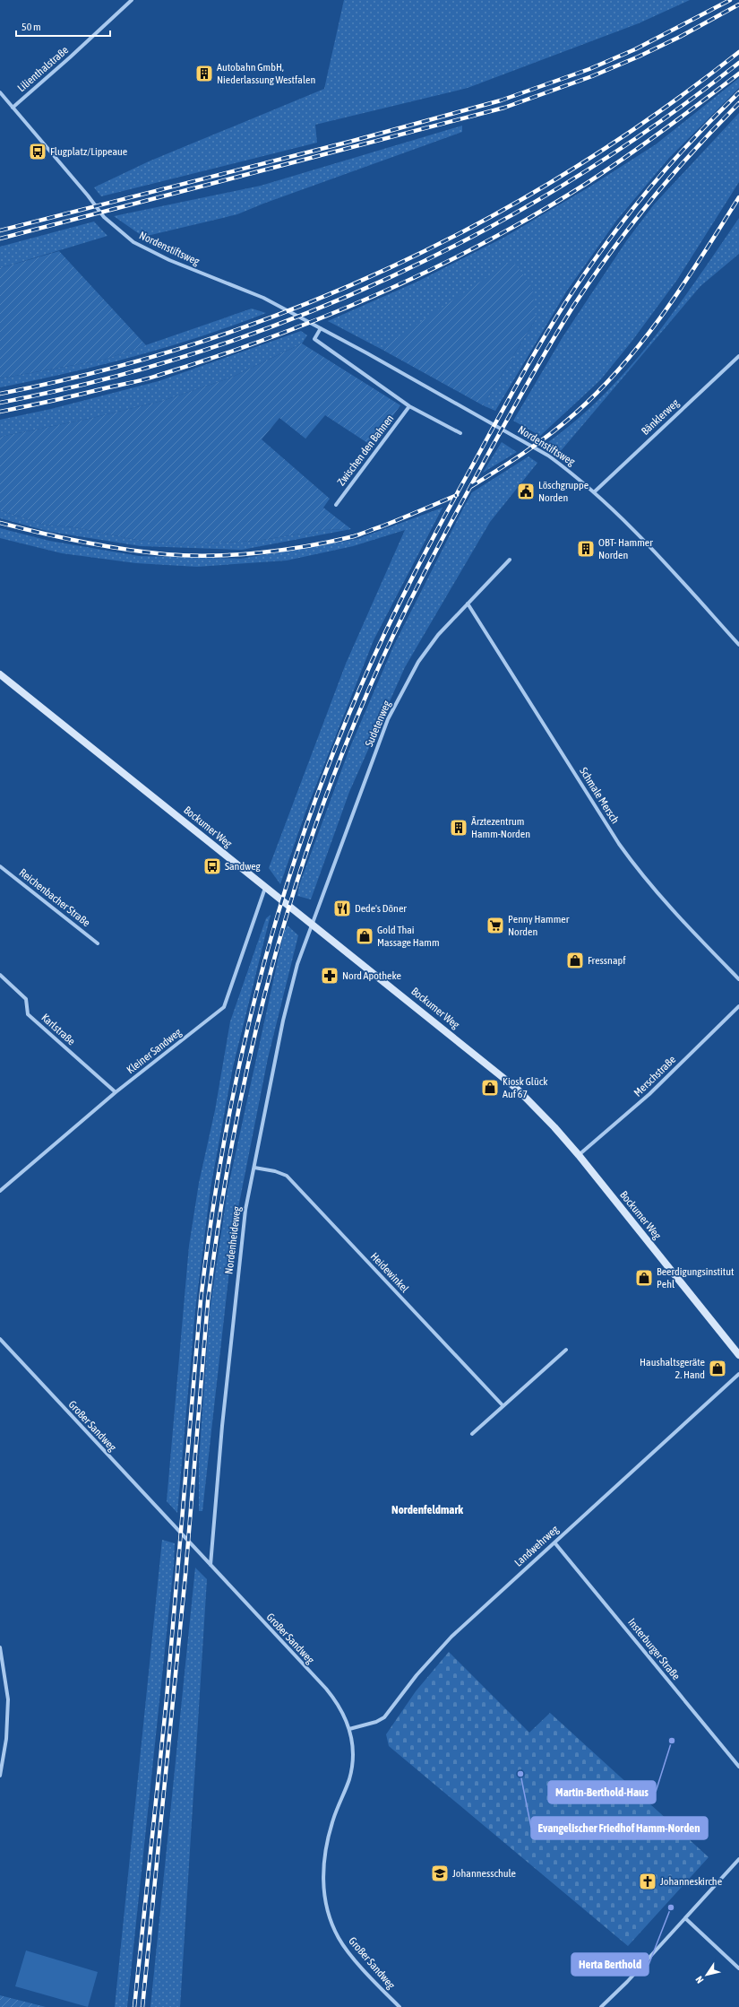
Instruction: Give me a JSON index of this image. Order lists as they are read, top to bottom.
{
  "streets": {
    "main road": ["Bockumer Weg"],
    "street": [
      "Lilienthalstraße",
      "Nordenstiftsweg",
      "Bänklerweg",
      "Zwischen den Bahnen",
      "Sudetenweg",
      "Schmale Mersch",
      "Reichenbacher Straße",
      "Karlstraße",
      "Kleiner Sandweg",
      "Merschstraße",
      "Nordenheideweg",
      "Heidewinkel",
      "Großer Sandweg",
      "Landwehrweg",
      "Insterburger Straße"
    ]
  },
  "crossings": [
    ["Lilienthalstraße", "Nordenstiftsweg"],
    ["Nordenstiftsweg", "Bänklerweg"],
    ["Sudetenweg", "Schmale Mersch"],
    ["Sudetenweg", "Bockumer Weg"],
    ["Sudetenweg", "Nordenheideweg"],
    ["Bockumer Weg", "Kleiner Sandweg"],
    ["Bockumer Weg", "Merschstraße"],
    ["Bockumer Weg", "Nordenheideweg"],
    ["Karlstraße", "Kleiner Sandweg"],
    ["Nordenheideweg", "Heidewinkel"],
    ["Nordenheideweg", "Großer Sandweg"],
    ["Großer Sandweg", "Landwehrweg"],
    ["Landwehrweg", "Insterburger Straße"]
  ],
  "districts": ["Nordenfeldmark"],
  "places": {
    "building": ["Autobahn GmbH, Niederlassung Westfalen", "OBT- Hammer Norden", "Ärztezentrum Hamm-Norden"],
    "bus stop": ["Flugplatz/Lippeaue", "Sandweg"],
    "public building": ["Löschgruppe Norden"],
    "restaurant": ["Dede's Döner"],
    "supermarket": ["Penny Hammer Norden"],
    "shop": [
      "Gold Thai Massage Hamm",
      "Fressnapf",
      "Kiosk Glück Auf 67",
      "Beerdigungsinstitut Pehl",
      "Haushaltsgeräte 2. Hand"
    ],
    "pharmacy": ["Nord Apotheke"],
    "other": ["Martin-Berthold-Haus", "Evangelischer Friedhof Hamm-Norden", "Herta Berthold"],
    "school or university": ["Johannesschule"],
    "church": ["Johanneskirche"]
  },
  "scale_bar": "50 m",
  "north": "bottom left"
}
